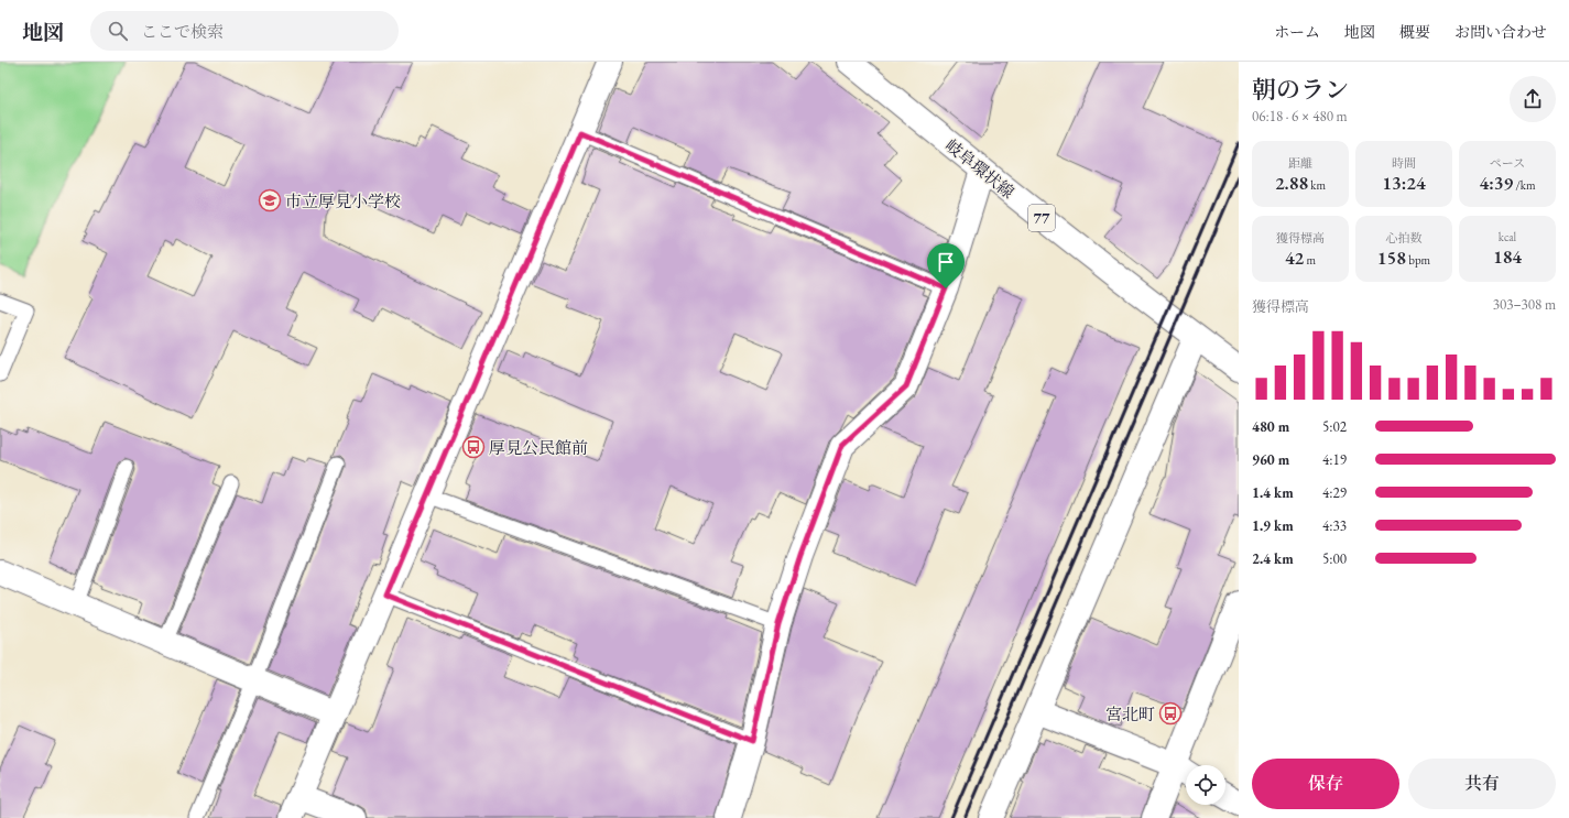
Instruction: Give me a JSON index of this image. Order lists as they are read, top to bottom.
{
  "streets": {
    "street": ["岐阜環状線", "77"]
  },
  "places": {
    "school or university": ["市立厚見小学校"],
    "bus stop": ["厚見公民館前", "宮北町"]
  },
  "page": {
    "header": "地図",
    "search": "ここで検索",
    "nav": [
      "ホーム",
      "地図",
      "概要",
      "お問い合わせ"
    ],
    "heading": ["朝のラン", "06:18 · 6 × 480 m"],
    "stats": [
      ["距離", "2.88 km"],
      ["時間", "13:24"],
      ["ペース", "4:39 /km"],
      ["獲得標高", "42 m"],
      ["心拍数", "158 bpm"],
      ["kcal", "184"]
    ],
    "chart": ["獲得標高", "303–308 m"],
    "list": [
      {
        "name": "480 m",
        "note": "5:02"
      },
      {
        "name": "960 m",
        "note": "4:19"
      },
      {
        "name": "1.4 km",
        "note": "4:29"
      },
      {
        "name": "1.9 km",
        "note": "4:33"
      },
      {
        "name": "2.4 km",
        "note": "5:00"
      }
    ],
    "buttons": ["保存", "共有"]
  }
}
